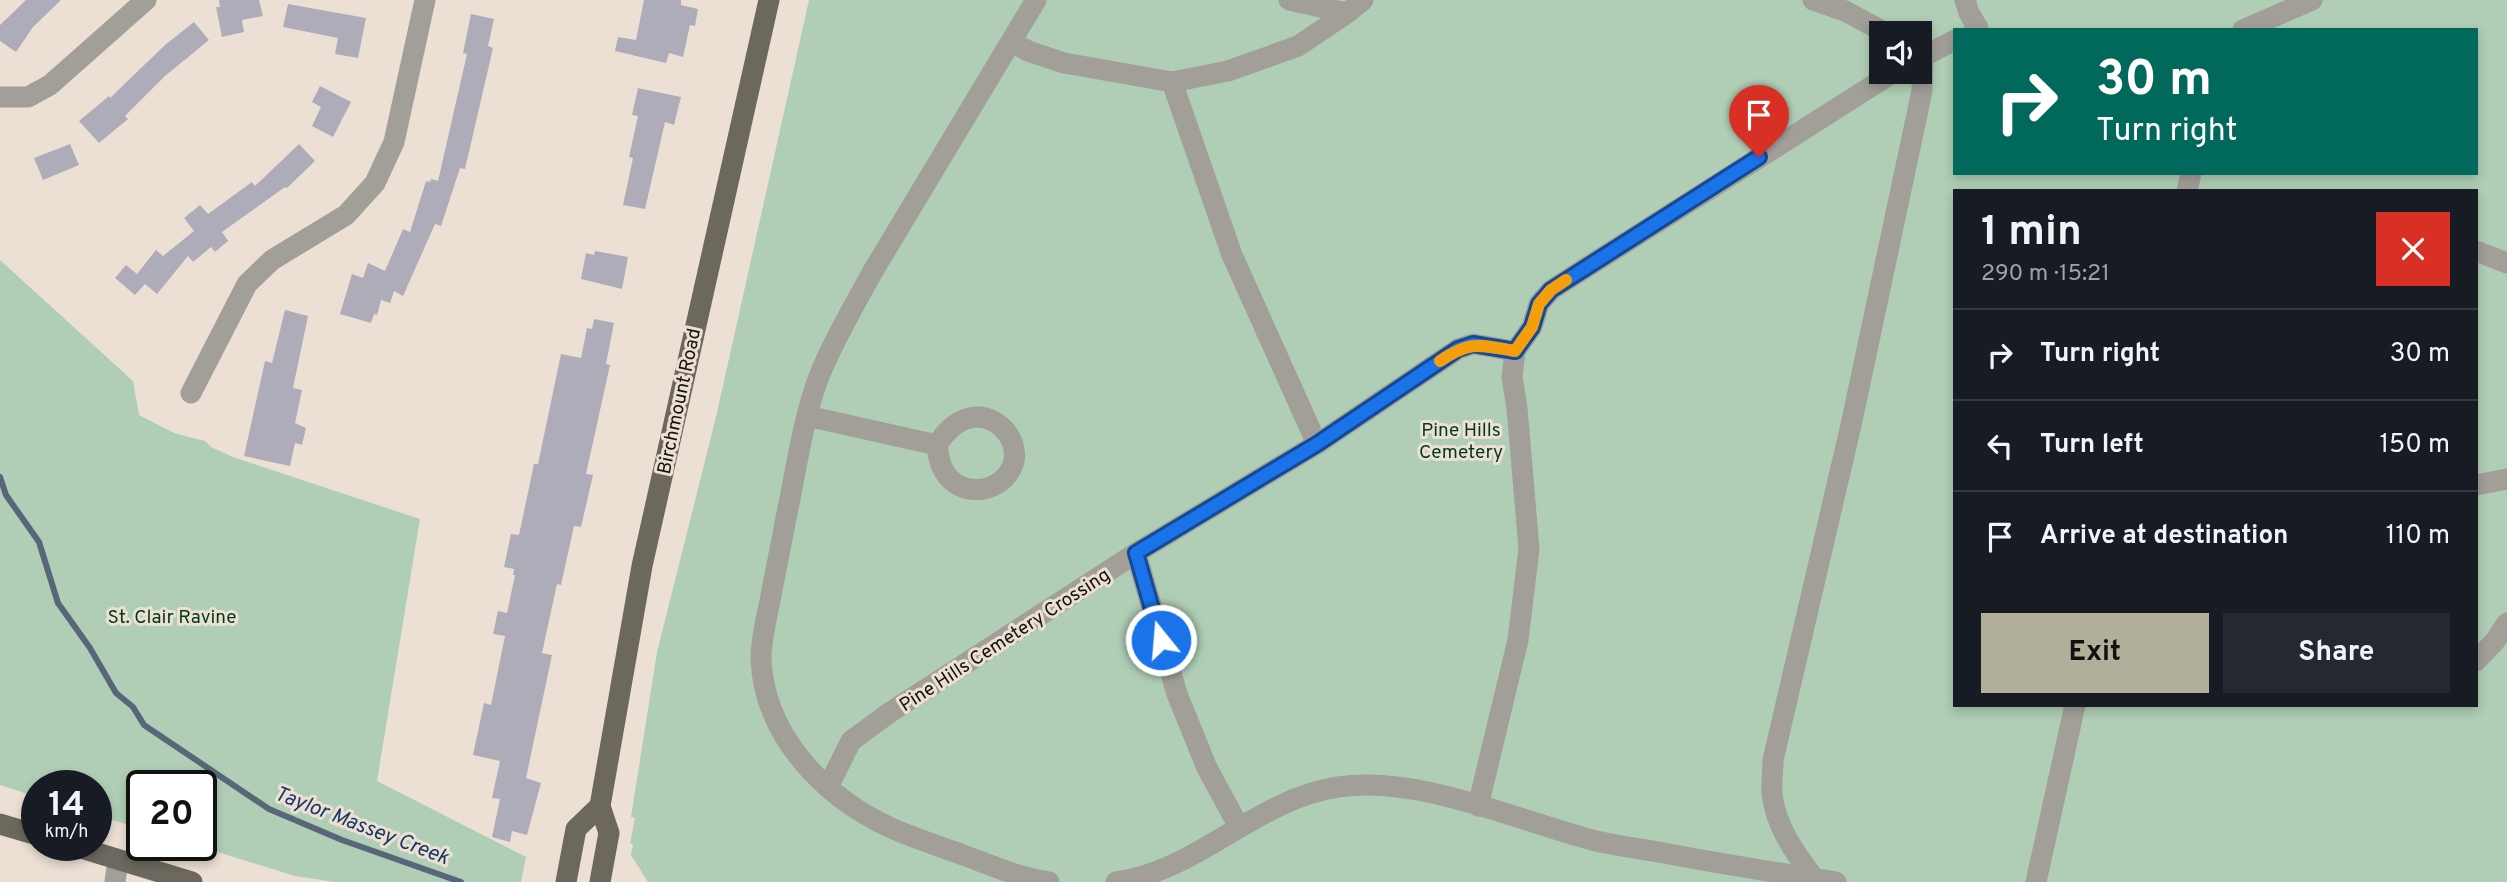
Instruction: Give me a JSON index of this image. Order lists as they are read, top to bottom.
{
  "streets": {
    "main road": ["Birchmount Road"],
    "street": ["Pine Hills Cemetery Crossing"]
  },
  "water": ["Taylor Massey Creek"],
  "parks": ["Pine Hills Cemetery", "St. Clair Ravine"],
  "page": {
    "turn": ["30 m", "Turn right"],
    "heading": ["1 min", "290 m · 15:21"],
    "list": [
      {
        "name": "Turn right",
        "value": "30 m"
      },
      {
        "name": "Turn left",
        "value": "150 m"
      },
      {
        "name": "Arrive at destination",
        "value": "110 m"
      }
    ],
    "buttons": ["Exit", "Share"],
    "speed": "14 km/h",
    "limit": "20"
  }
}
